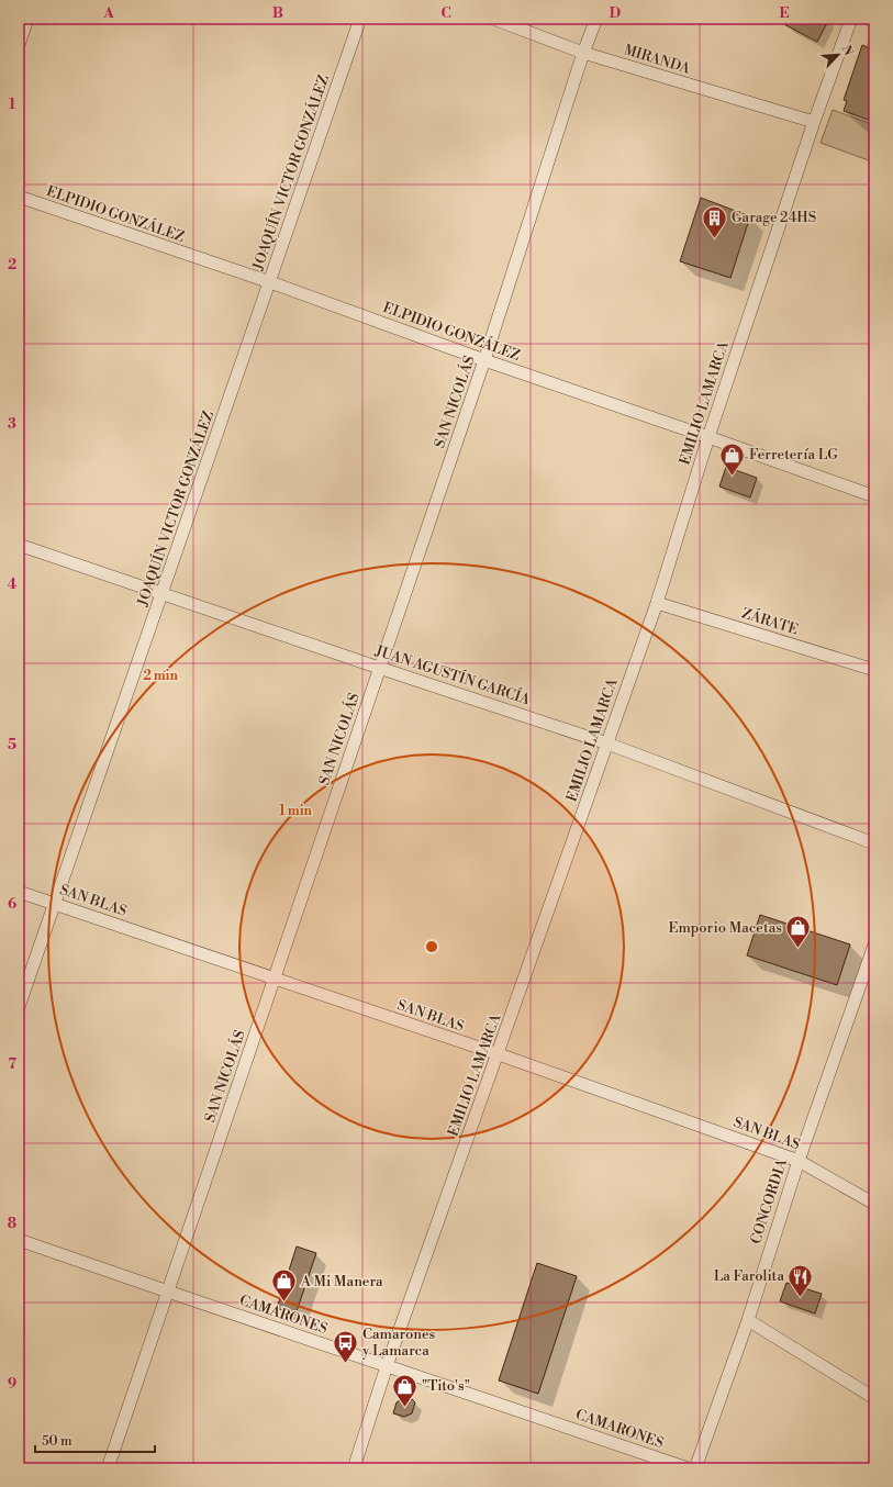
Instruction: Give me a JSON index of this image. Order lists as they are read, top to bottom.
{
  "streets": {
    "street": [
      "MIRANDA",
      "JOAQUÍN VICTOR GONZÁLEZ",
      "ELPIDIO GONZÁLEZ",
      "SAN NICOLÁS",
      "EMILIO LAMARCA",
      "ZÁRATE",
      "JUAN AGUSTÍN GARCÍA",
      "SAN BLAS",
      "CONCORDIA",
      "CAMARONES"
    ]
  },
  "crossings": [
    ["MIRANDA", "SAN NICOLÁS"],
    ["MIRANDA", "EMILIO LAMARCA"],
    ["JOAQUÍN VICTOR GONZÁLEZ", "ELPIDIO GONZÁLEZ"],
    ["JOAQUÍN VICTOR GONZÁLEZ", "JUAN AGUSTÍN GARCÍA"],
    ["JOAQUÍN VICTOR GONZÁLEZ", "SAN BLAS"],
    ["ELPIDIO GONZÁLEZ", "SAN NICOLÁS"],
    ["ELPIDIO GONZÁLEZ", "EMILIO LAMARCA"],
    ["SAN NICOLÁS", "JUAN AGUSTÍN GARCÍA"],
    ["SAN NICOLÁS", "SAN BLAS"],
    ["SAN NICOLÁS", "CAMARONES"],
    ["EMILIO LAMARCA", "ZÁRATE"],
    ["EMILIO LAMARCA", "JUAN AGUSTÍN GARCÍA"],
    ["EMILIO LAMARCA", "SAN BLAS"],
    ["EMILIO LAMARCA", "CAMARONES"],
    ["SAN BLAS", "CONCORDIA"]
  ],
  "places": {
    "building": ["Garage 24HS"],
    "shop": [
      "Ferretería LG",
      "Emporio Macetas",
      "A Mi Manera",
      "\"Tito's\""
    ],
    "restaurant": ["La Farolita"],
    "bus stop": ["Camarones y Lamarca"]
  },
  "scale_bar": "50 m",
  "north": "top right",
  "grid": {
    "columns": [
      "A",
      "B",
      "C",
      "D",
      "E"
    ],
    "rows": [
      "1",
      "2",
      "3",
      "4",
      "5",
      "6",
      "7",
      "8",
      "9"
    ]
  },
  "rings": ["2 min", "1 min"]
}
